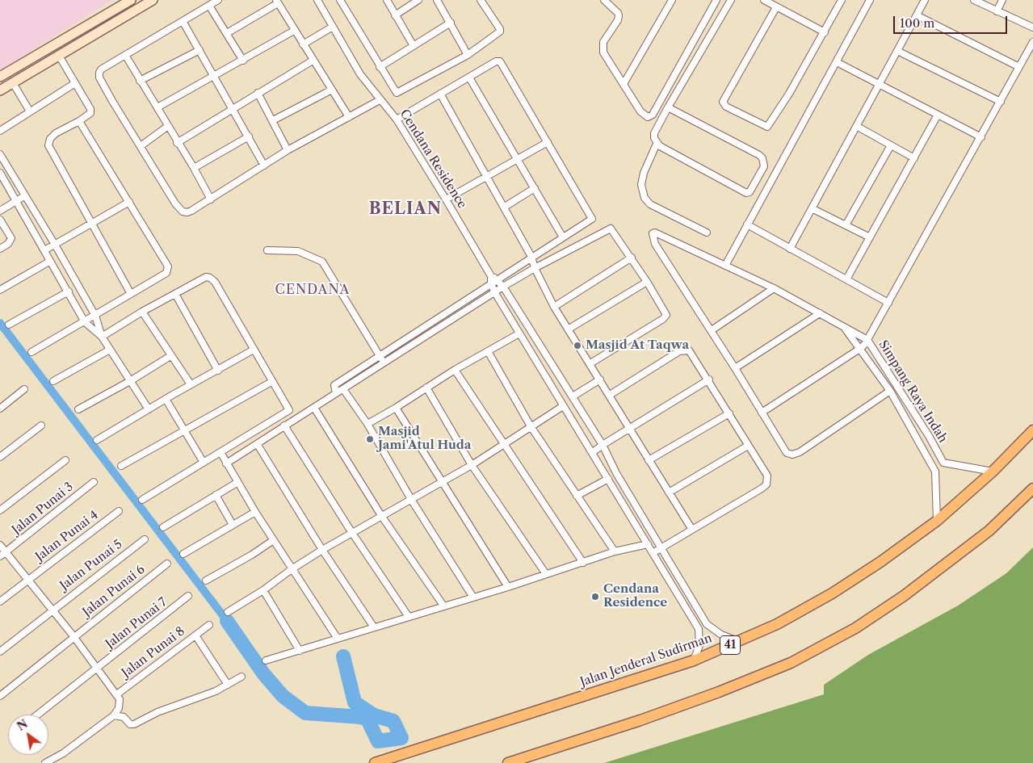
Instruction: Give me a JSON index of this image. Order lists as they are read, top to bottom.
{
  "streets": {
    "highway": ["41", "Jalan Jenderal Sudirman"],
    "street": [
      "Cendana Residence",
      "Simpang Raya Indah",
      "Jalan Punai 3",
      "Jalan Punai 4",
      "Jalan Punai 5",
      "Jalan Punai 6",
      "Jalan Punai 7",
      "Jalan Punai 8"
    ]
  },
  "crossings": [
    ["Simpang Raya Indah", "Jalan Jenderal Sudirman"]
  ],
  "districts": ["BELIAN", "CENDANA"],
  "places": ["Masjid At Taqwa", "Masjid Jami'Atul Huda", "Cendana Residence"],
  "scale_bar": "100 m",
  "north": "top left"
}
